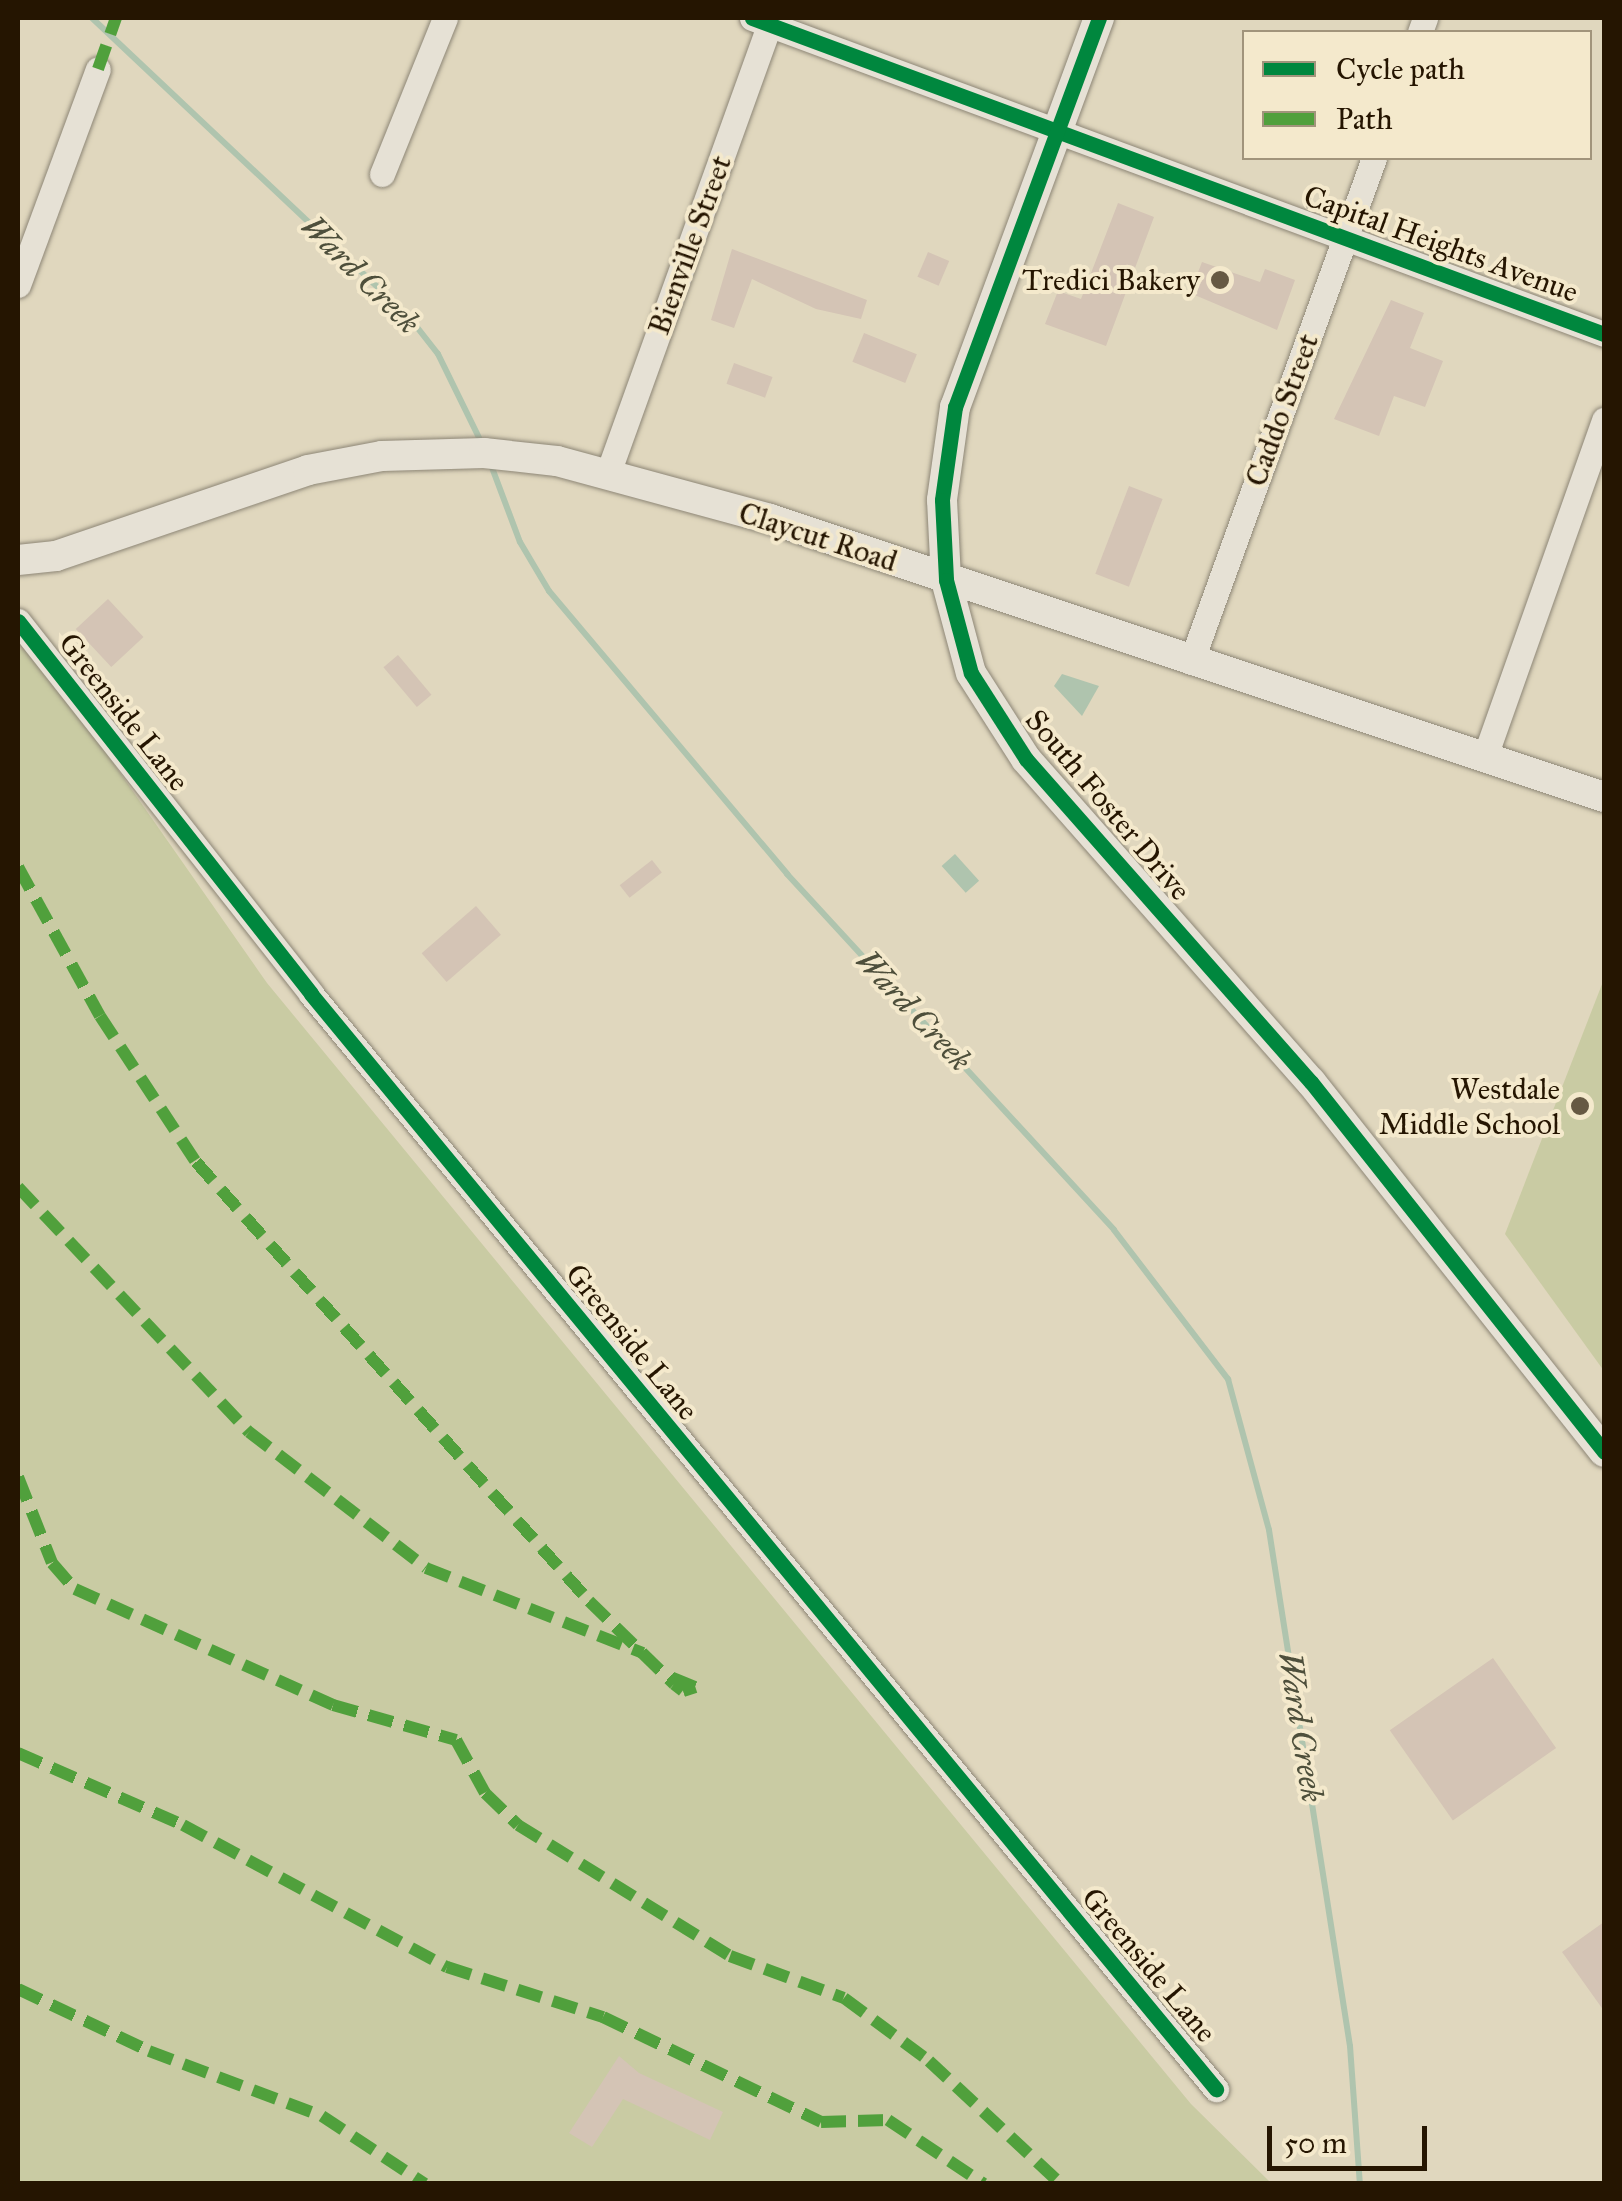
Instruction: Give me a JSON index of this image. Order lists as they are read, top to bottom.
{
  "streets": {
    "street": [
      "Capital Heights Avenue",
      "Bienville Street",
      "Caddo Street",
      "Claycut Road",
      "Greenside Lane",
      "South Foster Drive"
    ]
  },
  "crossings": [
    ["Capital Heights Avenue", "Bienville Street"],
    ["Capital Heights Avenue", "Caddo Street"],
    ["Capital Heights Avenue", "South Foster Drive"],
    ["Bienville Street", "Claycut Road"],
    ["Caddo Street", "Claycut Road"],
    ["Claycut Road", "South Foster Drive"]
  ],
  "water": ["Ward Creek"],
  "places": ["Tredici Bakery", "Westdale Middle School"],
  "legend": ["Cycle path", "Path"],
  "scale_bar": "50 m"
}
